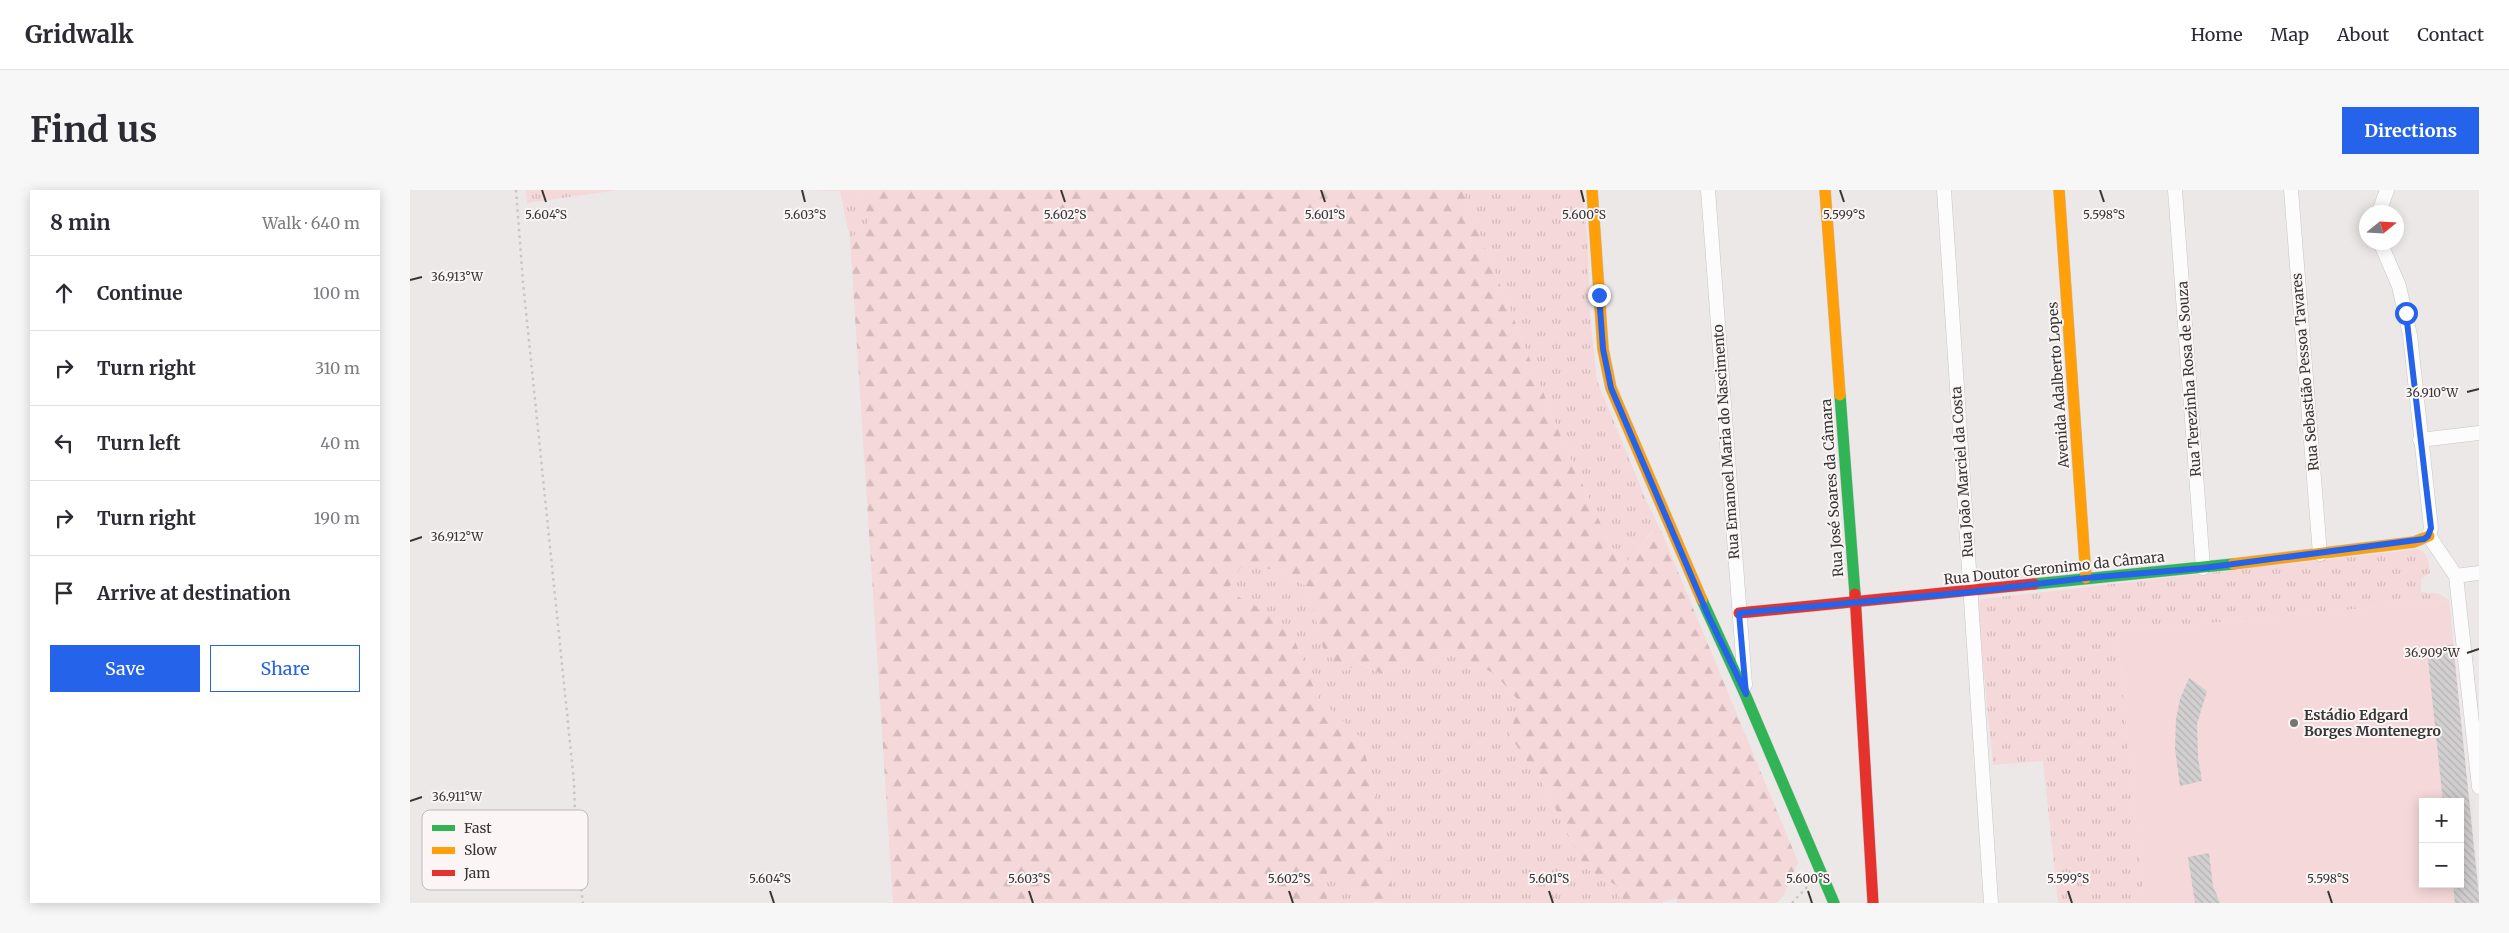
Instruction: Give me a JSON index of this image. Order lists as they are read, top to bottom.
{
  "streets": {
    "street": [
      "Rua Sebastião Pessoa Tavares",
      "Rua Terezinha Rosa de Souza",
      "Avenida Adalberto Lopes",
      "Rua Emanoel Maria do Nascimento",
      "Rua João Marciel da Costa",
      "Rua José Soares da Câmara",
      "Rua Doutor Geronimo da Câmara"
    ]
  },
  "crossings": [
    ["Rua Sebastião Pessoa Tavares", "Rua Doutor Geronimo da Câmara"],
    ["Rua Terezinha Rosa de Souza", "Rua Doutor Geronimo da Câmara"],
    ["Avenida Adalberto Lopes", "Rua Doutor Geronimo da Câmara"],
    ["Rua Emanoel Maria do Nascimento", "Rua Doutor Geronimo da Câmara"],
    ["Rua João Marciel da Costa", "Rua Doutor Geronimo da Câmara"],
    ["Rua José Soares da Câmara", "Rua Doutor Geronimo da Câmara"]
  ],
  "places": ["Estádio Edgard Borges Montenegro"],
  "legend": ["Fast", "Slow", "Jam"],
  "north": "right",
  "page": {
    "header": "Gridwalk",
    "nav": [
      "Home",
      "Map",
      "About",
      "Contact"
    ],
    "buttons": [
      "Directions",
      ["Save", "Share"]
    ],
    "title": "Find us",
    "heading": ["8 min", "Walk · 640 m"],
    "list": [
      ["Continue", "100 m"],
      ["Turn right", "310 m"],
      ["Turn left", "40 m"],
      ["Turn right", "190 m"],
      "Arrive at destination"
    ],
    "map_buttons": ["+", "−"]
  },
  "coordinates": [
    "5.604°S",
    "5.603°S",
    "5.602°S",
    "5.601°S",
    "5.600°S",
    "5.599°S",
    "5.598°S",
    "36.913°W",
    "36.910°W",
    "36.912°W",
    "36.909°W",
    "36.911°W"
  ]
}
